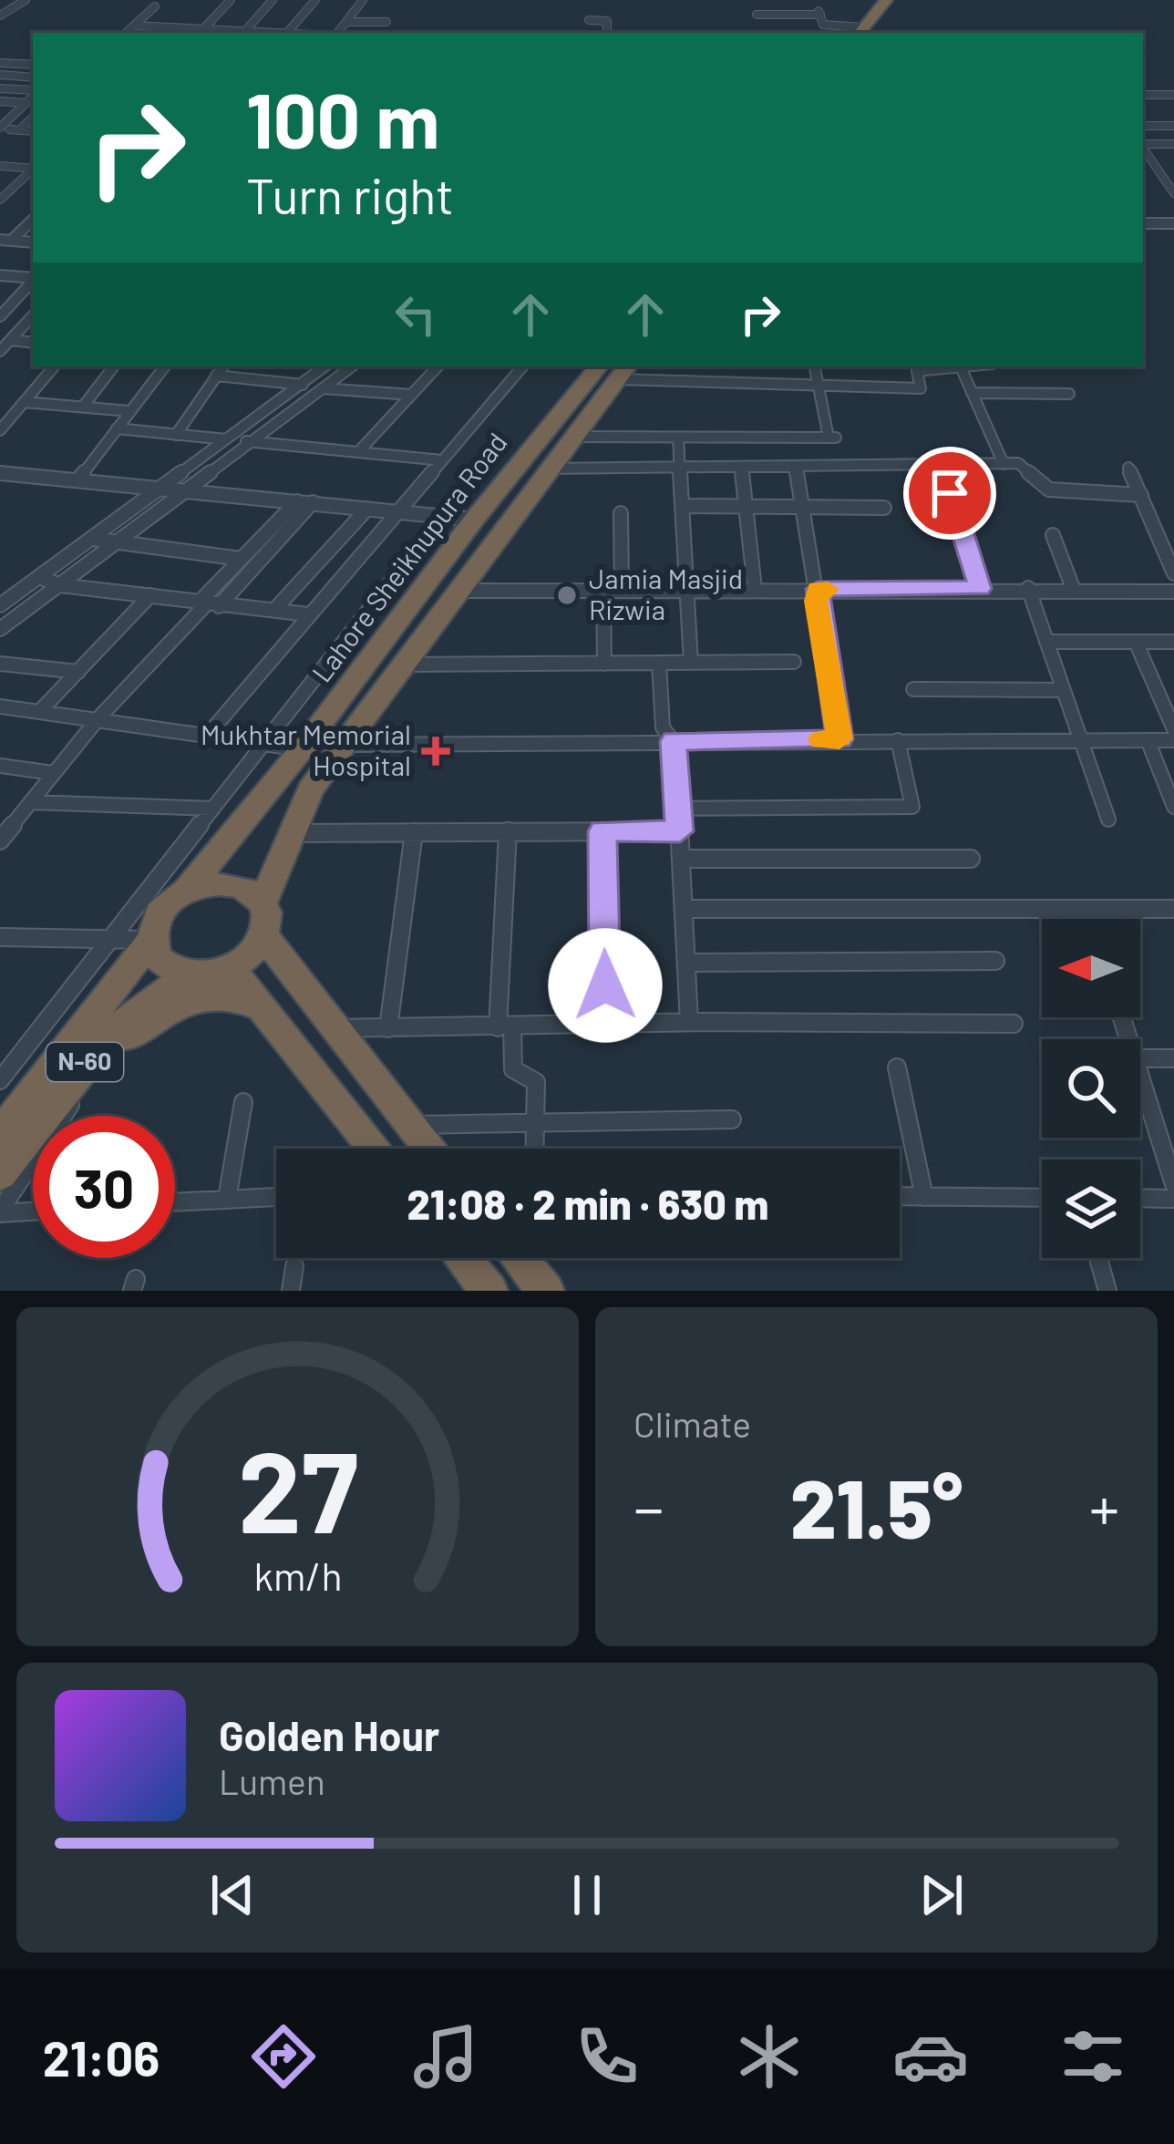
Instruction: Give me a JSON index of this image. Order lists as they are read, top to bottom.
{
  "streets": {
    "highway": ["Lahore Sheikhupura Road", "N-60"]
  },
  "crossings": [
    ["Lahore Sheikhupura Road", "N-60"]
  ],
  "places": {
    "other": ["Jamia Masjid Rizwia"],
    "health": ["Mukhtar Memorial Hospital"]
  },
  "north": "left",
  "page": {
    "turn": ["100 m", "Turn right"],
    "limit": "30",
    "trip": "21:08 · 2 min · 630 m",
    "tile": "Climate",
    "heat": ["−", "21.5°", "+"],
    "song": ["Golden Hour", "Lumen"],
    "tabs": "21:06",
    "gauge": ["27", "km/h"]
  }
}
